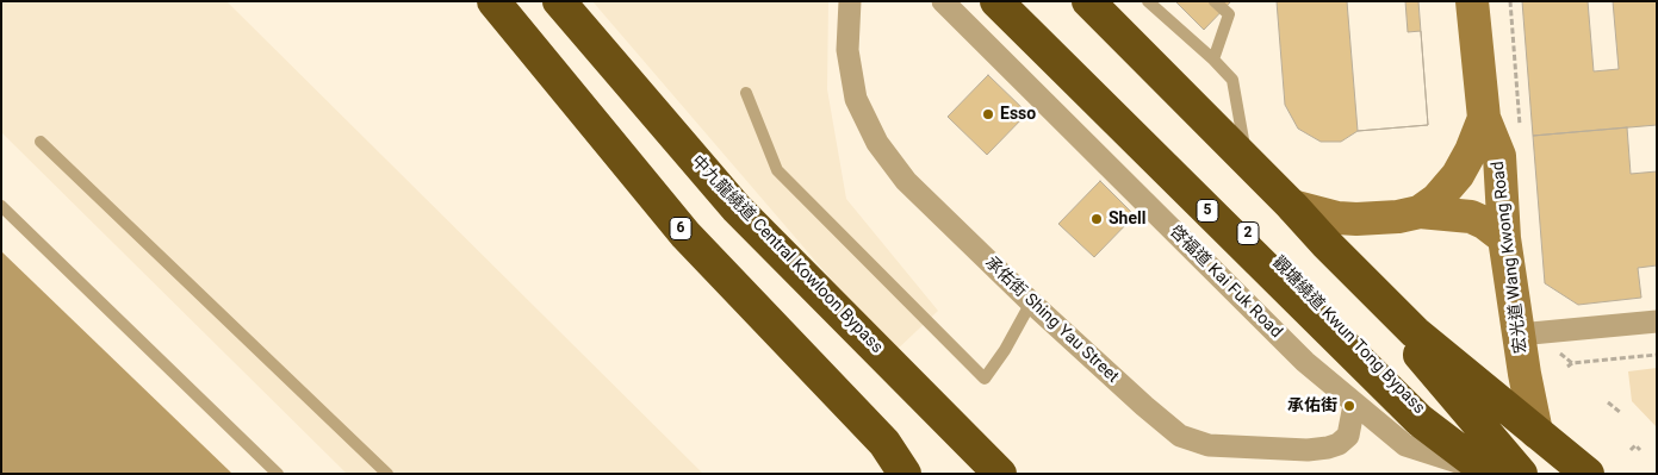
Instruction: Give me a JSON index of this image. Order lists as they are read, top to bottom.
{
  "streets": {
    "highway": [
      "5",
      "6",
      "2",
      "中九龍繞道 Central Kowloon Bypass",
      "觀塘繞道 Kwun Tong Bypass"
    ],
    "main road": ["宏光道 Wang Kwong Road"],
    "street": ["啓福道 Kai Fuk Road", "承佑街 Shing Yau Street"]
  },
  "crossings": [
    ["5", "啓福道 Kai Fuk Road"],
    ["5", "觀塘繞道 Kwun Tong Bypass"],
    ["啓福道 Kai Fuk Road", "承佑街 Shing Yau Street"],
    ["啓福道 Kai Fuk Road", "觀塘繞道 Kwun Tong Bypass"]
  ],
  "places": ["Esso", "Shell", "承佑街"]
}
